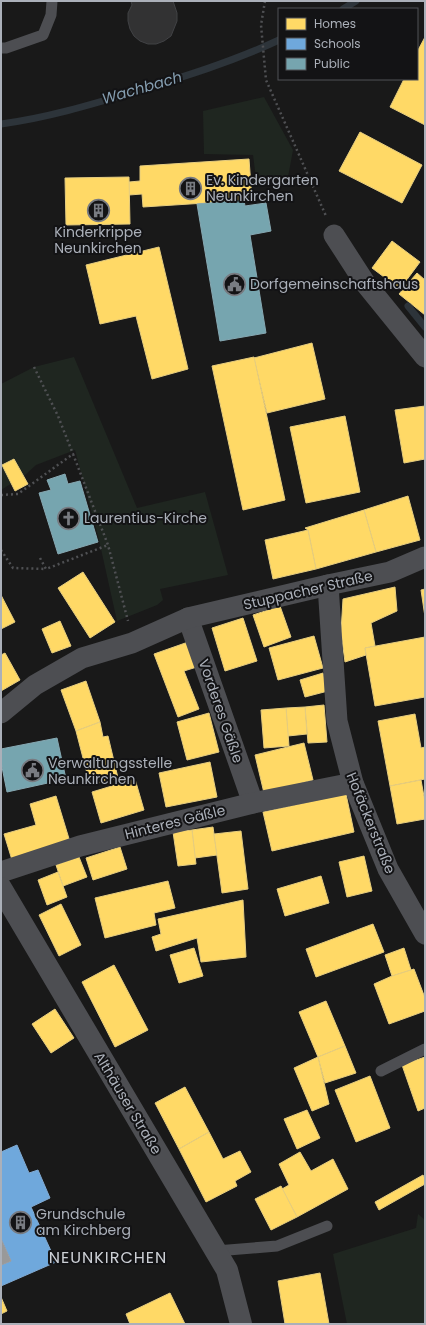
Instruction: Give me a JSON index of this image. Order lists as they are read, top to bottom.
{
  "streets": {
    "street": [
      "Stuppacher Straße",
      "Vorderes Gäßle",
      "Hinteres Gäßle",
      "Hofäckerstraße",
      "Althäuser Straße"
    ]
  },
  "crossings": [
    ["Stuppacher Straße", "Vorderes Gäßle"],
    ["Stuppacher Straße", "Hofäckerstraße"],
    ["Vorderes Gäßle", "Hinteres Gäßle"],
    ["Hinteres Gäßle", "Hofäckerstraße"]
  ],
  "districts": ["NEUNKIRCHEN"],
  "water": ["Wachbach"],
  "places": {
    "building": ["Ev. Kindergarten Neunkirchen", "Kinderkrippe Neunkirchen", "Grundschule am Kirchberg"],
    "public building": ["Dorfgemeinschaftshaus", "Verwaltungsstelle Neunkirchen"],
    "church": ["Laurentius-Kirche"]
  },
  "legend": ["Homes", "Schools", "Public"]
}
